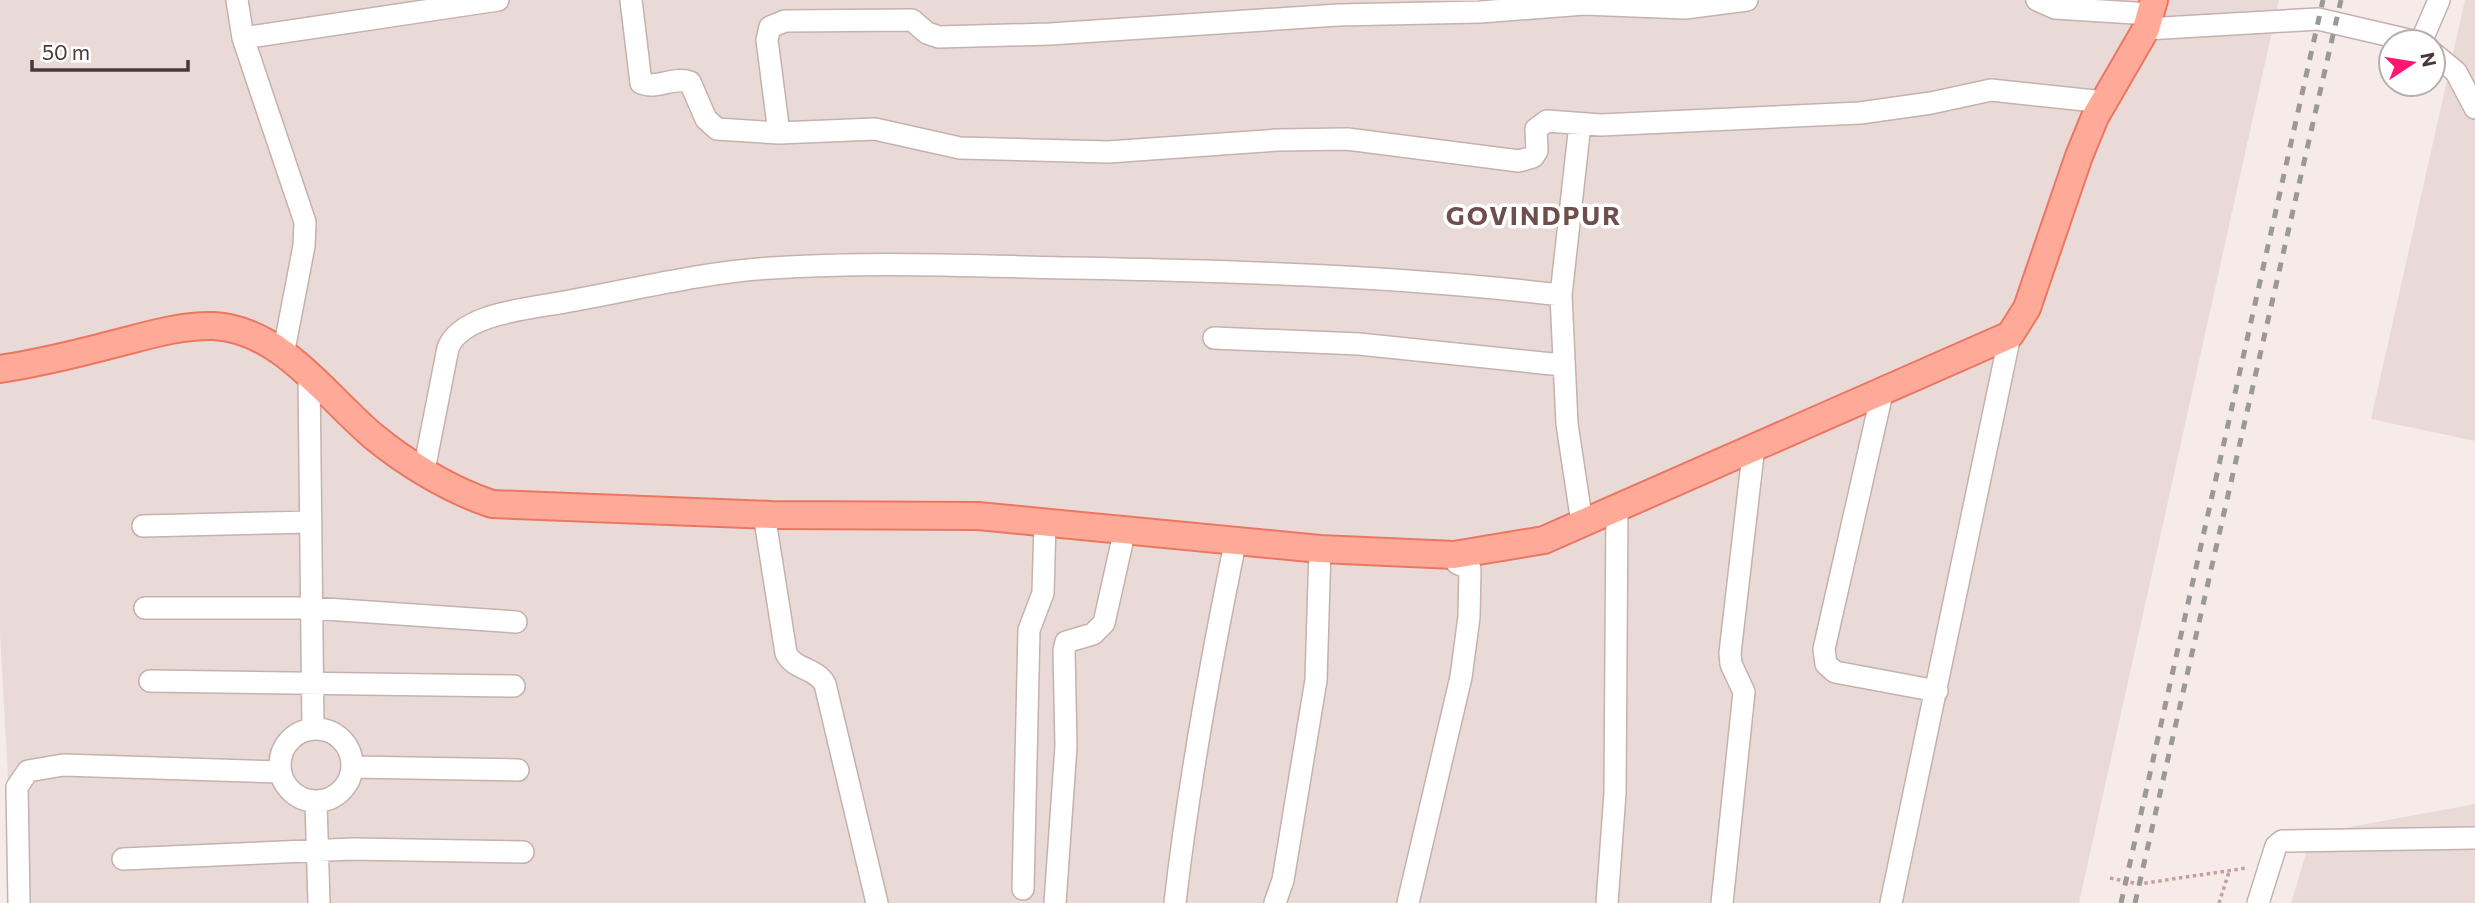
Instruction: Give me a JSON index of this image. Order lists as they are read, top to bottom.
{
  "districts": ["GOVINDPUR"],
  "scale_bar": "50 m",
  "north": "right"
}
